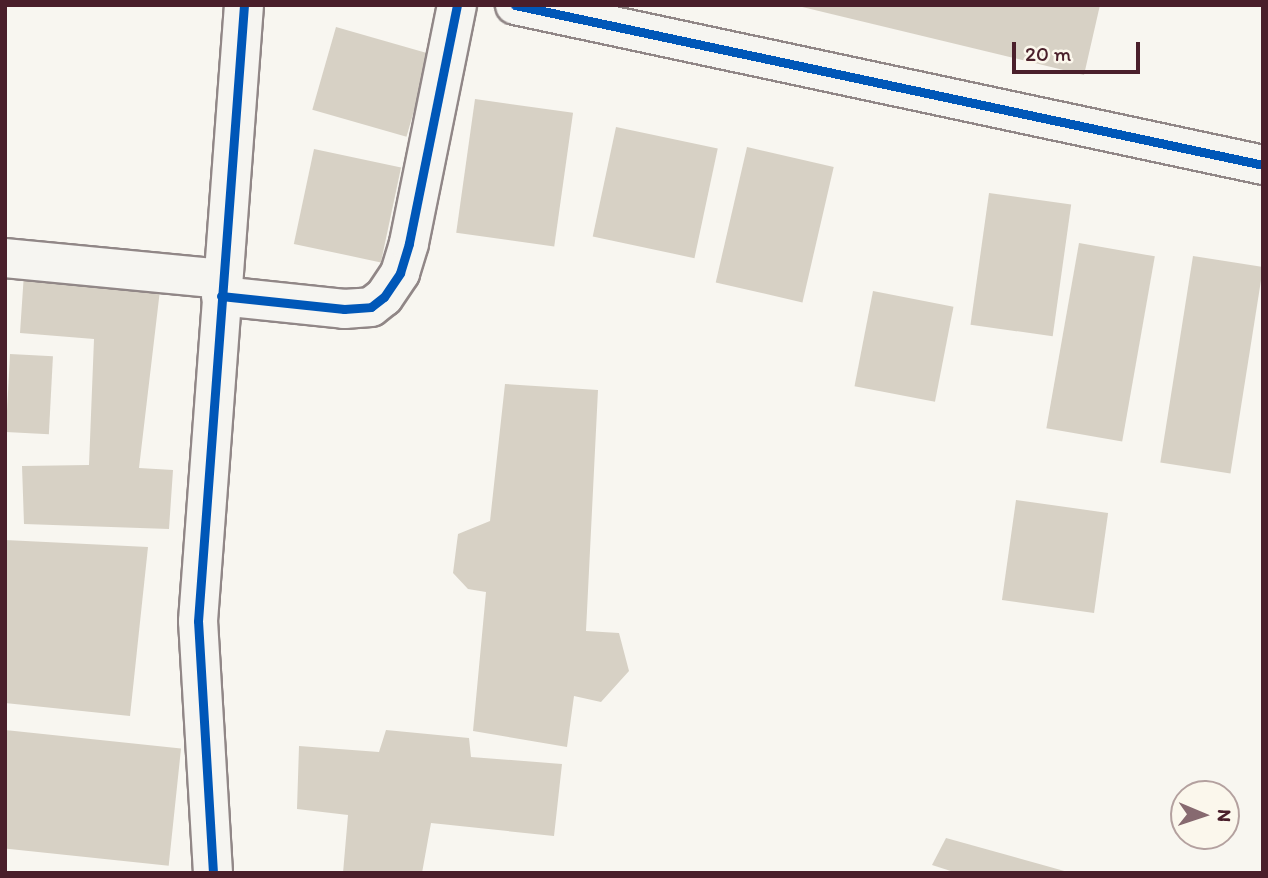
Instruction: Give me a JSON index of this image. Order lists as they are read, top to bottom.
{
  "scale_bar": "20 m",
  "north": "right"
}
